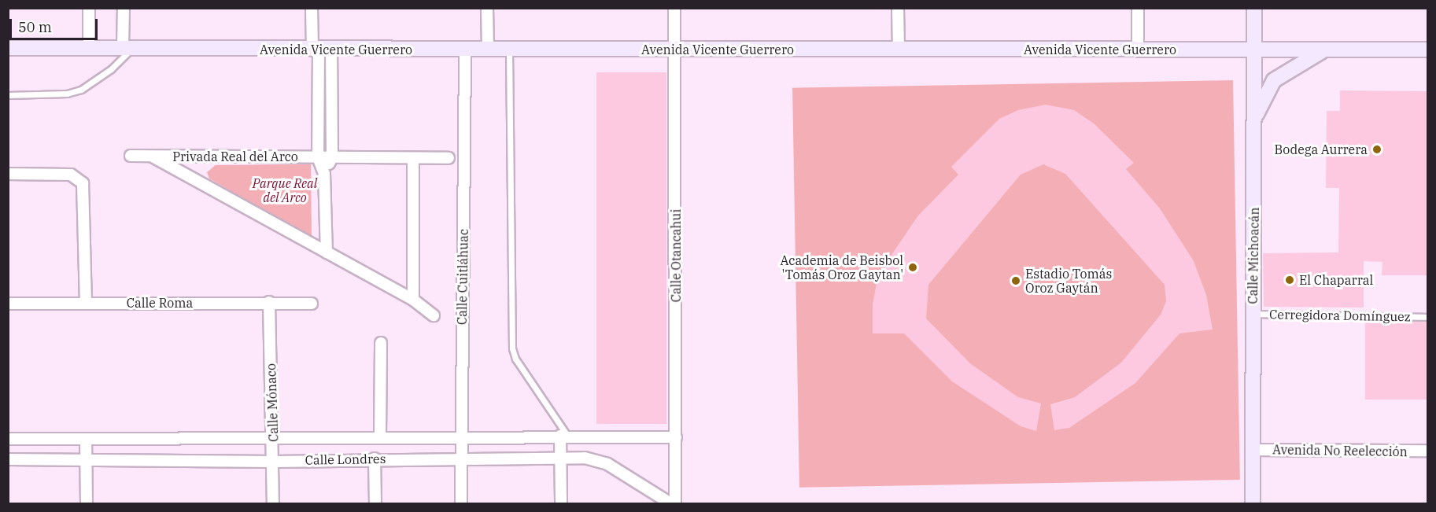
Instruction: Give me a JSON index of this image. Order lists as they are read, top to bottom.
{
  "streets": {
    "main road": ["Avenida Vicente Guerrero", "Calle Michoacán"],
    "street": [
      "Privada Real del Arco",
      "Calle Otancahui",
      "Calle Cuitláhuac",
      "Calle Roma",
      "Calle Mónaco",
      "Avenida No Reelección",
      "Calle Londres"
    ],
    "lane": ["Cerregidora Domínguez"]
  },
  "crossings": [
    ["Avenida Vicente Guerrero", "Calle Otancahui"],
    ["Avenida Vicente Guerrero", "Calle Michoacán"],
    ["Avenida Vicente Guerrero", "Calle Cuitláhuac"],
    ["Calle Otancahui", "Calle Londres"],
    ["Calle Michoacán", "Cerregidora Domínguez"],
    ["Calle Michoacán", "Avenida No Reelección"],
    ["Calle Cuitláhuac", "Calle Londres"],
    ["Calle Roma", "Calle Mónaco"],
    ["Calle Mónaco", "Calle Londres"]
  ],
  "parks": ["Parque Real del Arco"],
  "places": [
    "Bodega Aurrera",
    "Academia de Beisbol 'Tomás Oroz Gaytan'",
    "El Chaparral",
    "Estadio Tomás Oroz Gaytán"
  ],
  "scale_bar": "50 m"
}
